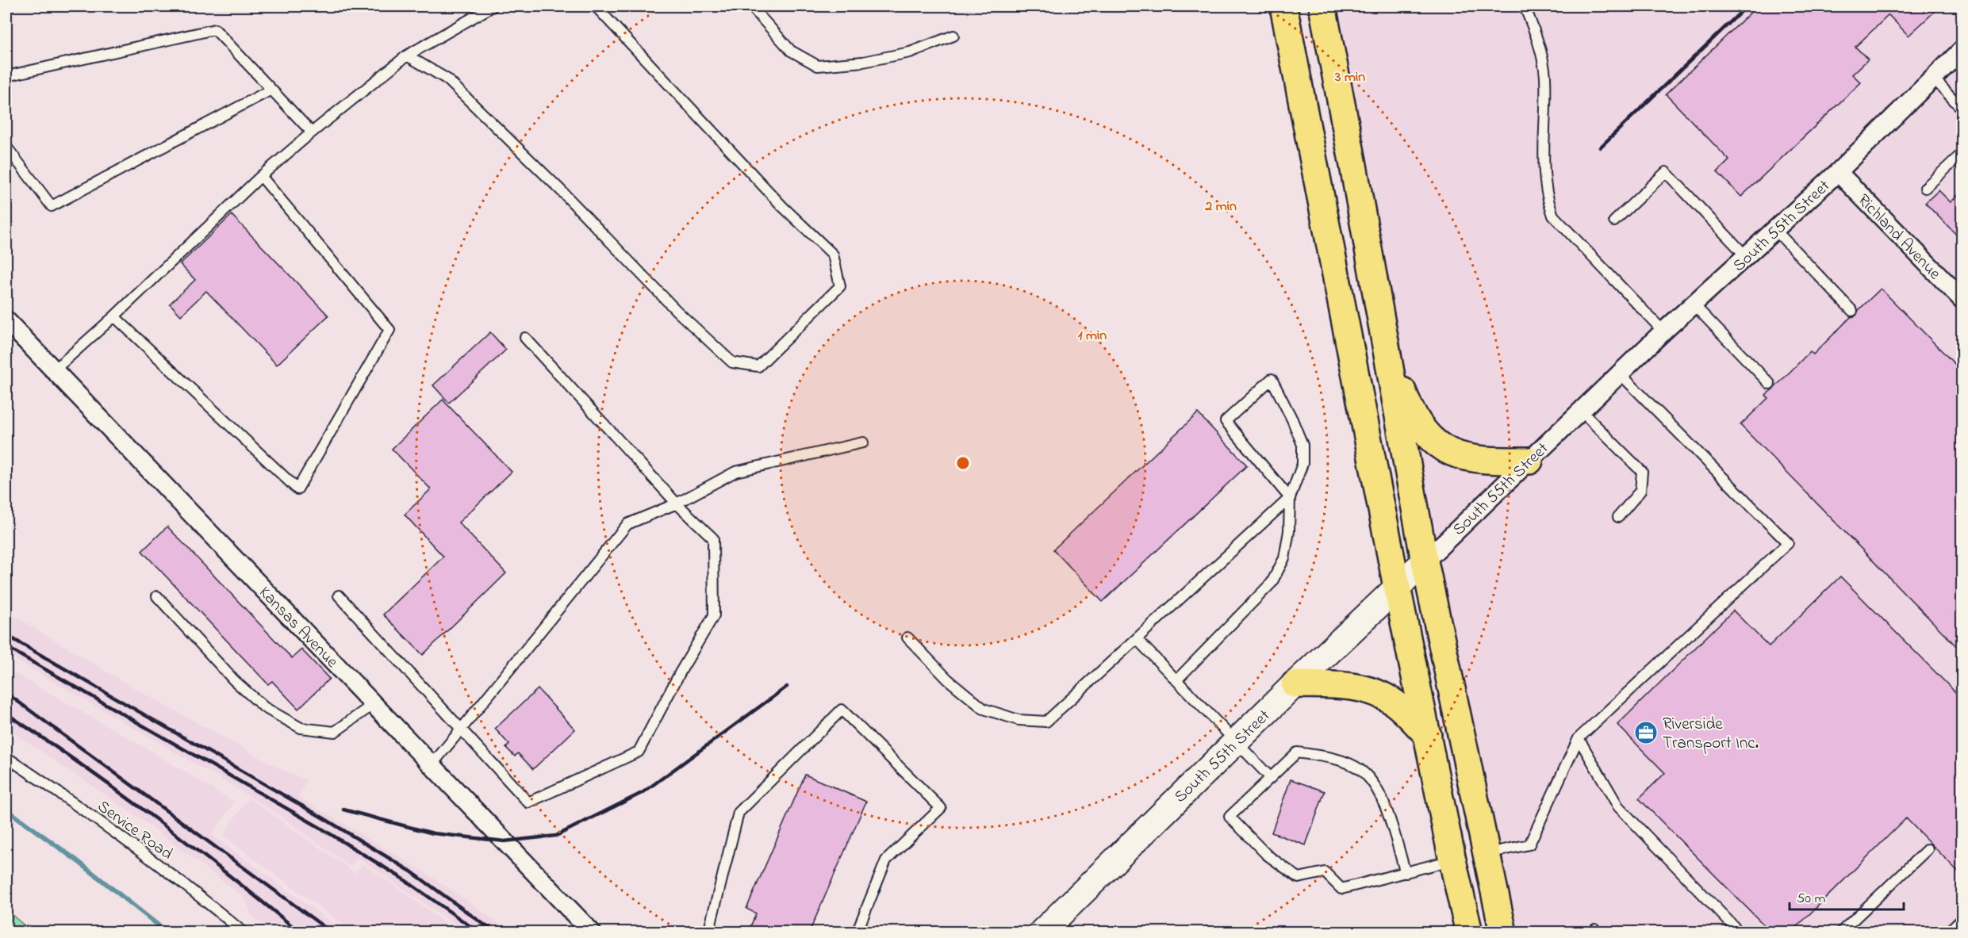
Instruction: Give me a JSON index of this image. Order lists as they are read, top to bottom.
{
  "streets": {
    "main road": ["South 55th Street"],
    "street": ["Richland Avenue", "Kansas Avenue"],
    "lane": ["Service Road"]
  },
  "crossings": [
    ["South 55th Street", "Richland Avenue"]
  ],
  "places": {
    "office": ["Riverside Transport Inc."]
  },
  "scale_bar": "50 m",
  "rings": ["3 min", "2 min", "1 min"]
}
